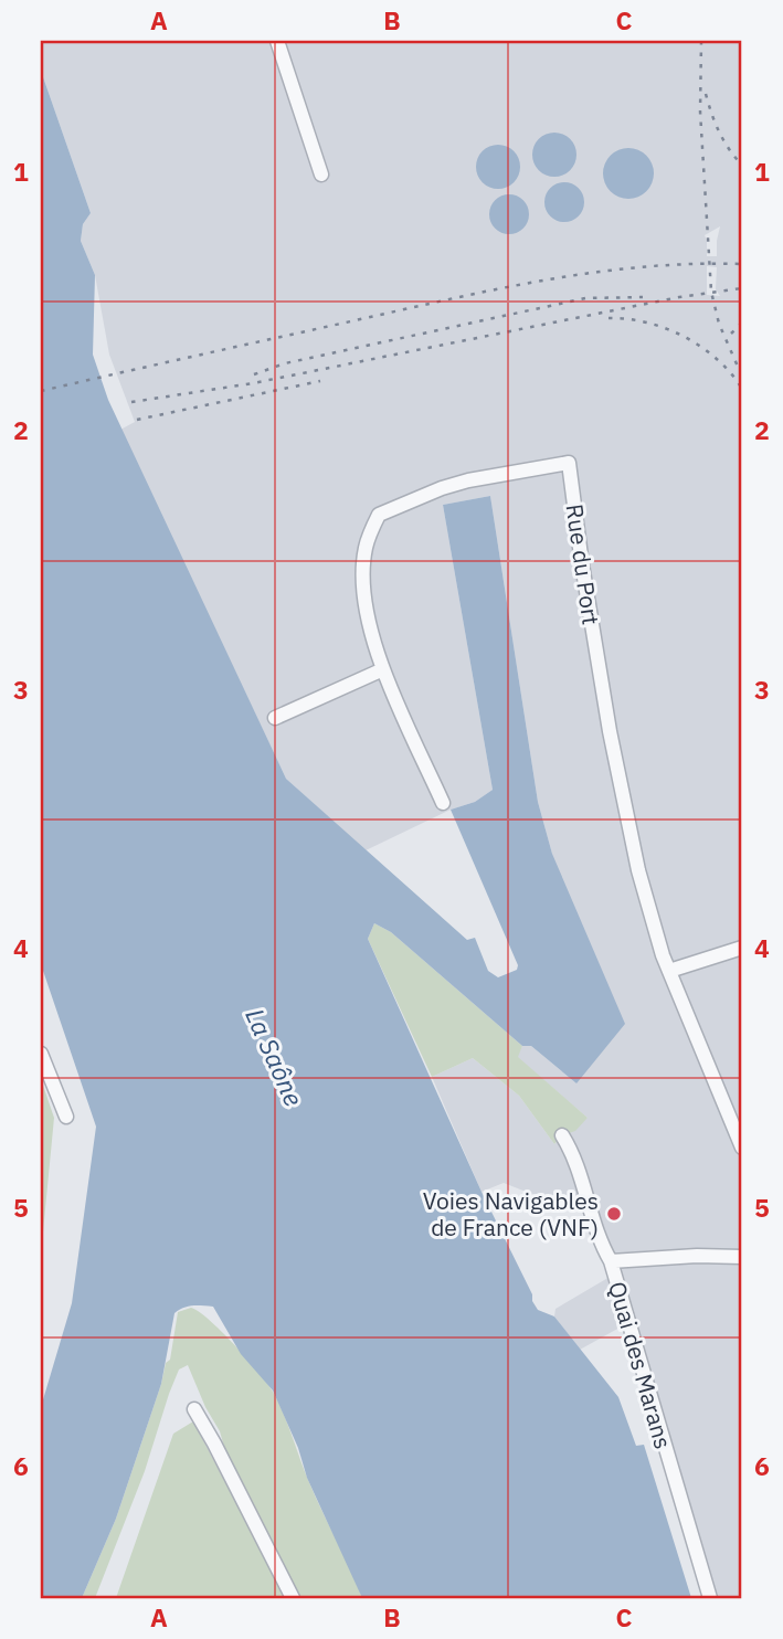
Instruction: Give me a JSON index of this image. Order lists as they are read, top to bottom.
{
  "streets": {
    "street": ["Rue du Port", "Quai des Marans"]
  },
  "water": ["La Saône"],
  "places": ["Voies Navigables de France (VNF)"],
  "grid": {
    "columns": ["A", "B", "C"],
    "rows": [
      "1",
      "2",
      "3",
      "4",
      "5",
      "6"
    ]
  }
}
